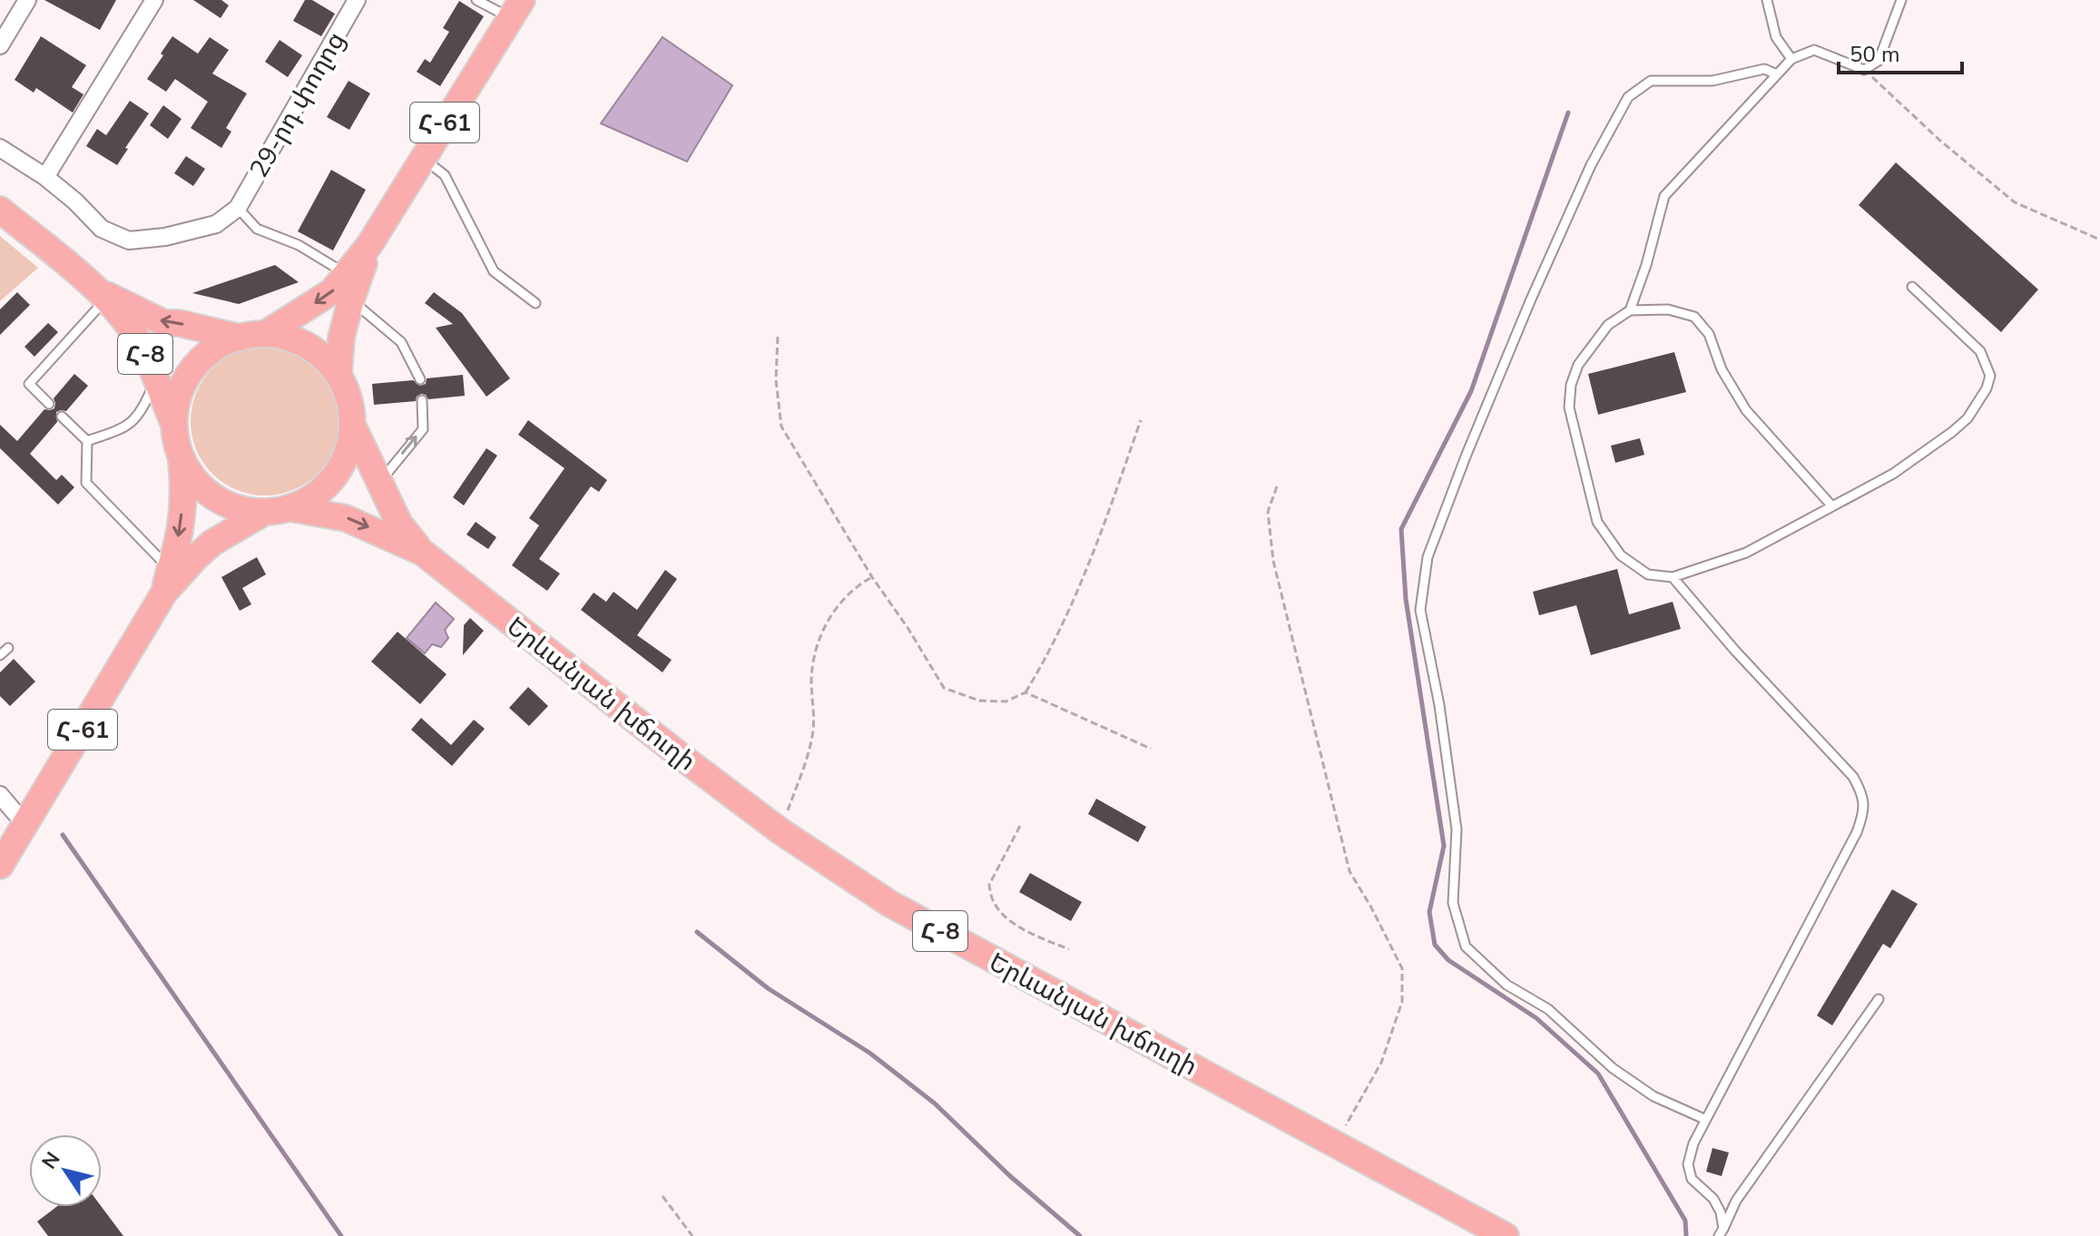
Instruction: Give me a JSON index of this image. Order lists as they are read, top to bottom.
{
  "streets": {
    "main road": ["Հ-61", "Հ-8", "Երևանյան խճուղի"],
    "street": ["29-րդ փողոց"]
  },
  "crossings": [
    ["Հ-61", "Հ-8"],
    ["Հ-61", "Երևանյան խճուղի"],
    ["Հ-8", "Երևանյան խճուղի"]
  ],
  "scale_bar": "50 m",
  "north": "top left"
}
